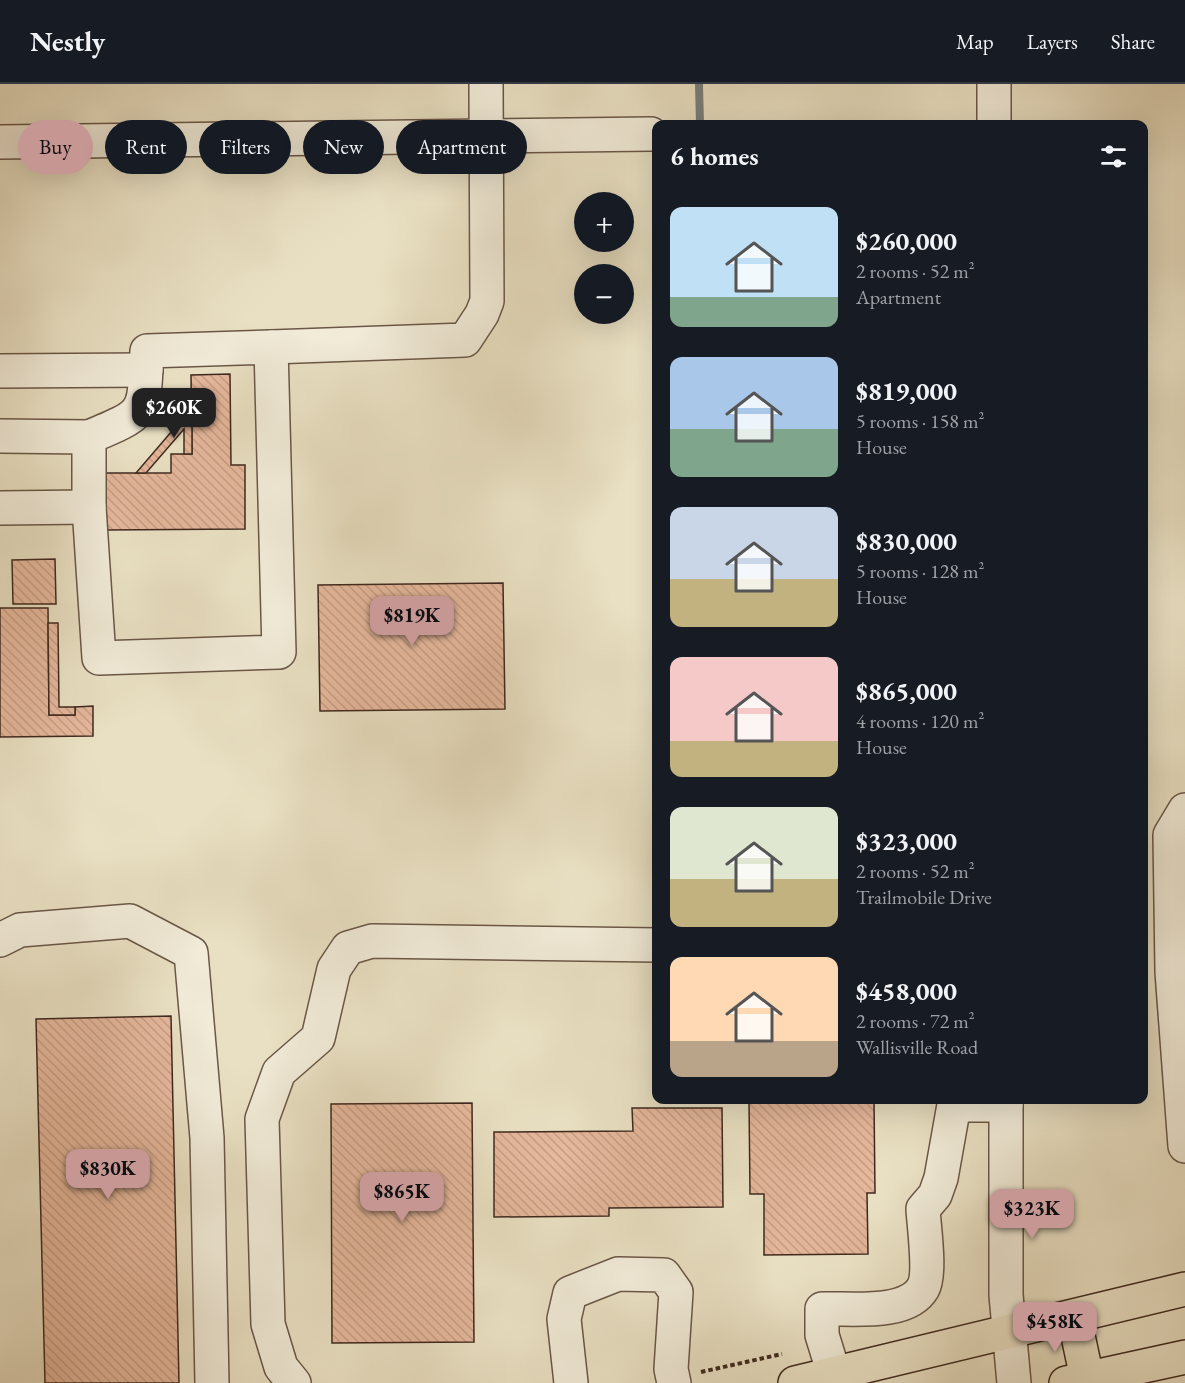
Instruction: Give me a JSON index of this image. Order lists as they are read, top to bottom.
{
  "page": {
    "header": "Nestly",
    "nav": ["Map", "Layers", "Share"],
    "chip": [
      "Buy",
      "Rent",
      "Filters",
      "New",
      "Apartment"
    ],
    "heading": "6 homes",
    "map_buttons": ["+", "−"],
    "list": [
      {
        "name": "$260,000",
        "note": "2 rooms · 52 m² · Apartment"
      },
      {
        "name": "$819,000",
        "note": "5 rooms · 158 m² · House"
      },
      {
        "name": "$830,000",
        "note": "5 rooms · 128 m² · House"
      },
      {
        "name": "$865,000",
        "note": "4 rooms · 120 m² · House"
      },
      {
        "name": "$323,000",
        "note": "2 rooms · 52 m² · Trailmobile Drive"
      },
      {
        "name": "$458,000",
        "note": "2 rooms · 72 m² · Wallisville Road"
      }
    ],
    "price": [
      "$260K",
      "$819K",
      "$830K",
      "$865K",
      "$323K",
      "$458K"
    ]
  }
}
